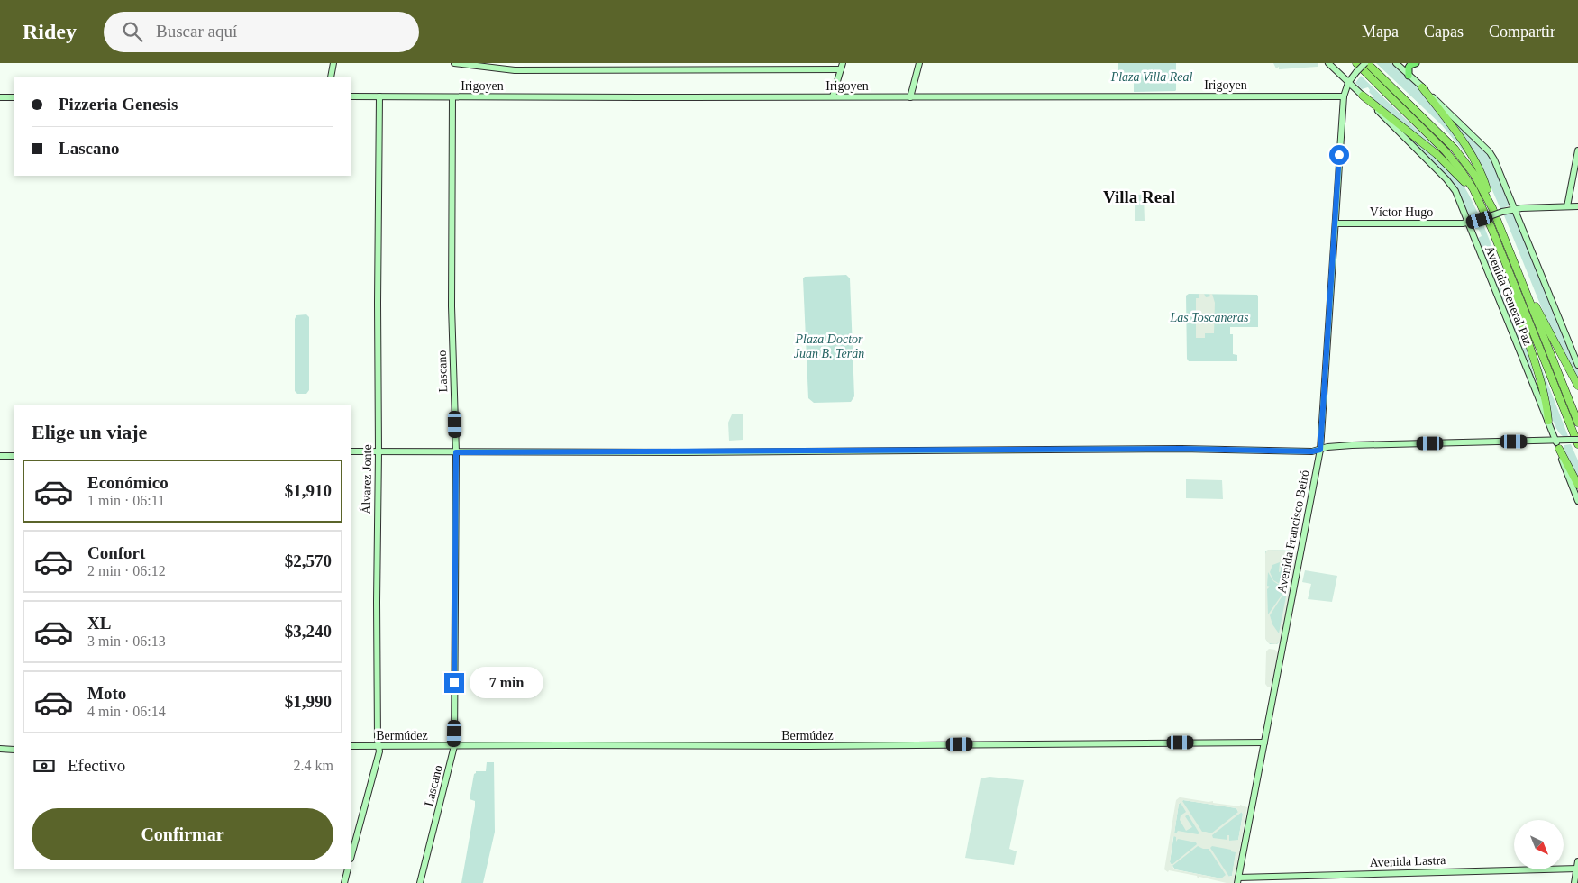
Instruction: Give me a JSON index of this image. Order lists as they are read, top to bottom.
{
  "streets": {
    "highway": ["Avenida General Paz"],
    "street": [
      "Irigoyen",
      "Víctor Hugo",
      "Lascano",
      "Álvarez Jonte",
      "Avenida Francisco Beiró",
      "Bermúdez",
      "Avenida Lastra"
    ]
  },
  "crossings": [
    ["Irigoyen", "Lascano"],
    ["Irigoyen", "Álvarez Jonte"],
    ["Irigoyen", "Avenida Francisco Beiró"],
    ["Víctor Hugo", "Avenida General Paz"],
    ["Víctor Hugo", "Avenida Francisco Beiró"],
    ["Avenida General Paz", "Avenida Francisco Beiró"],
    ["Lascano", "Bermúdez"],
    ["Álvarez Jonte", "Bermúdez"],
    ["Avenida Francisco Beiró", "Bermúdez"],
    ["Avenida Francisco Beiró", "Avenida Lastra"]
  ],
  "districts": ["Villa Real"],
  "parks": ["Plaza Villa Real", "Las Toscaneras", "Plaza Doctor Juan B. Terán"],
  "north": "bottom right",
  "page": {
    "header": "Ridey",
    "search": "Buscar aquí",
    "nav": ["Mapa", "Capas", "Compartir"],
    "banner": ["Pizzeria Genesis", "Lascano"],
    "heading": "Elige un viaje",
    "list": [
      {
        "name": "Económico",
        "note": "1 min · 06:11",
        "value": "$1,910"
      },
      {
        "name": "Confort",
        "note": "2 min · 06:12",
        "value": "$2,570"
      },
      {
        "name": "XL",
        "note": "3 min · 06:13",
        "value": "$3,240"
      },
      {
        "name": "Moto",
        "note": "4 min · 06:14",
        "value": "$1,990"
      }
    ],
    "bubble": "7 min",
    "pay": ["Efectivo", "2.4 km"],
    "buttons": "Confirmar"
  }
}
